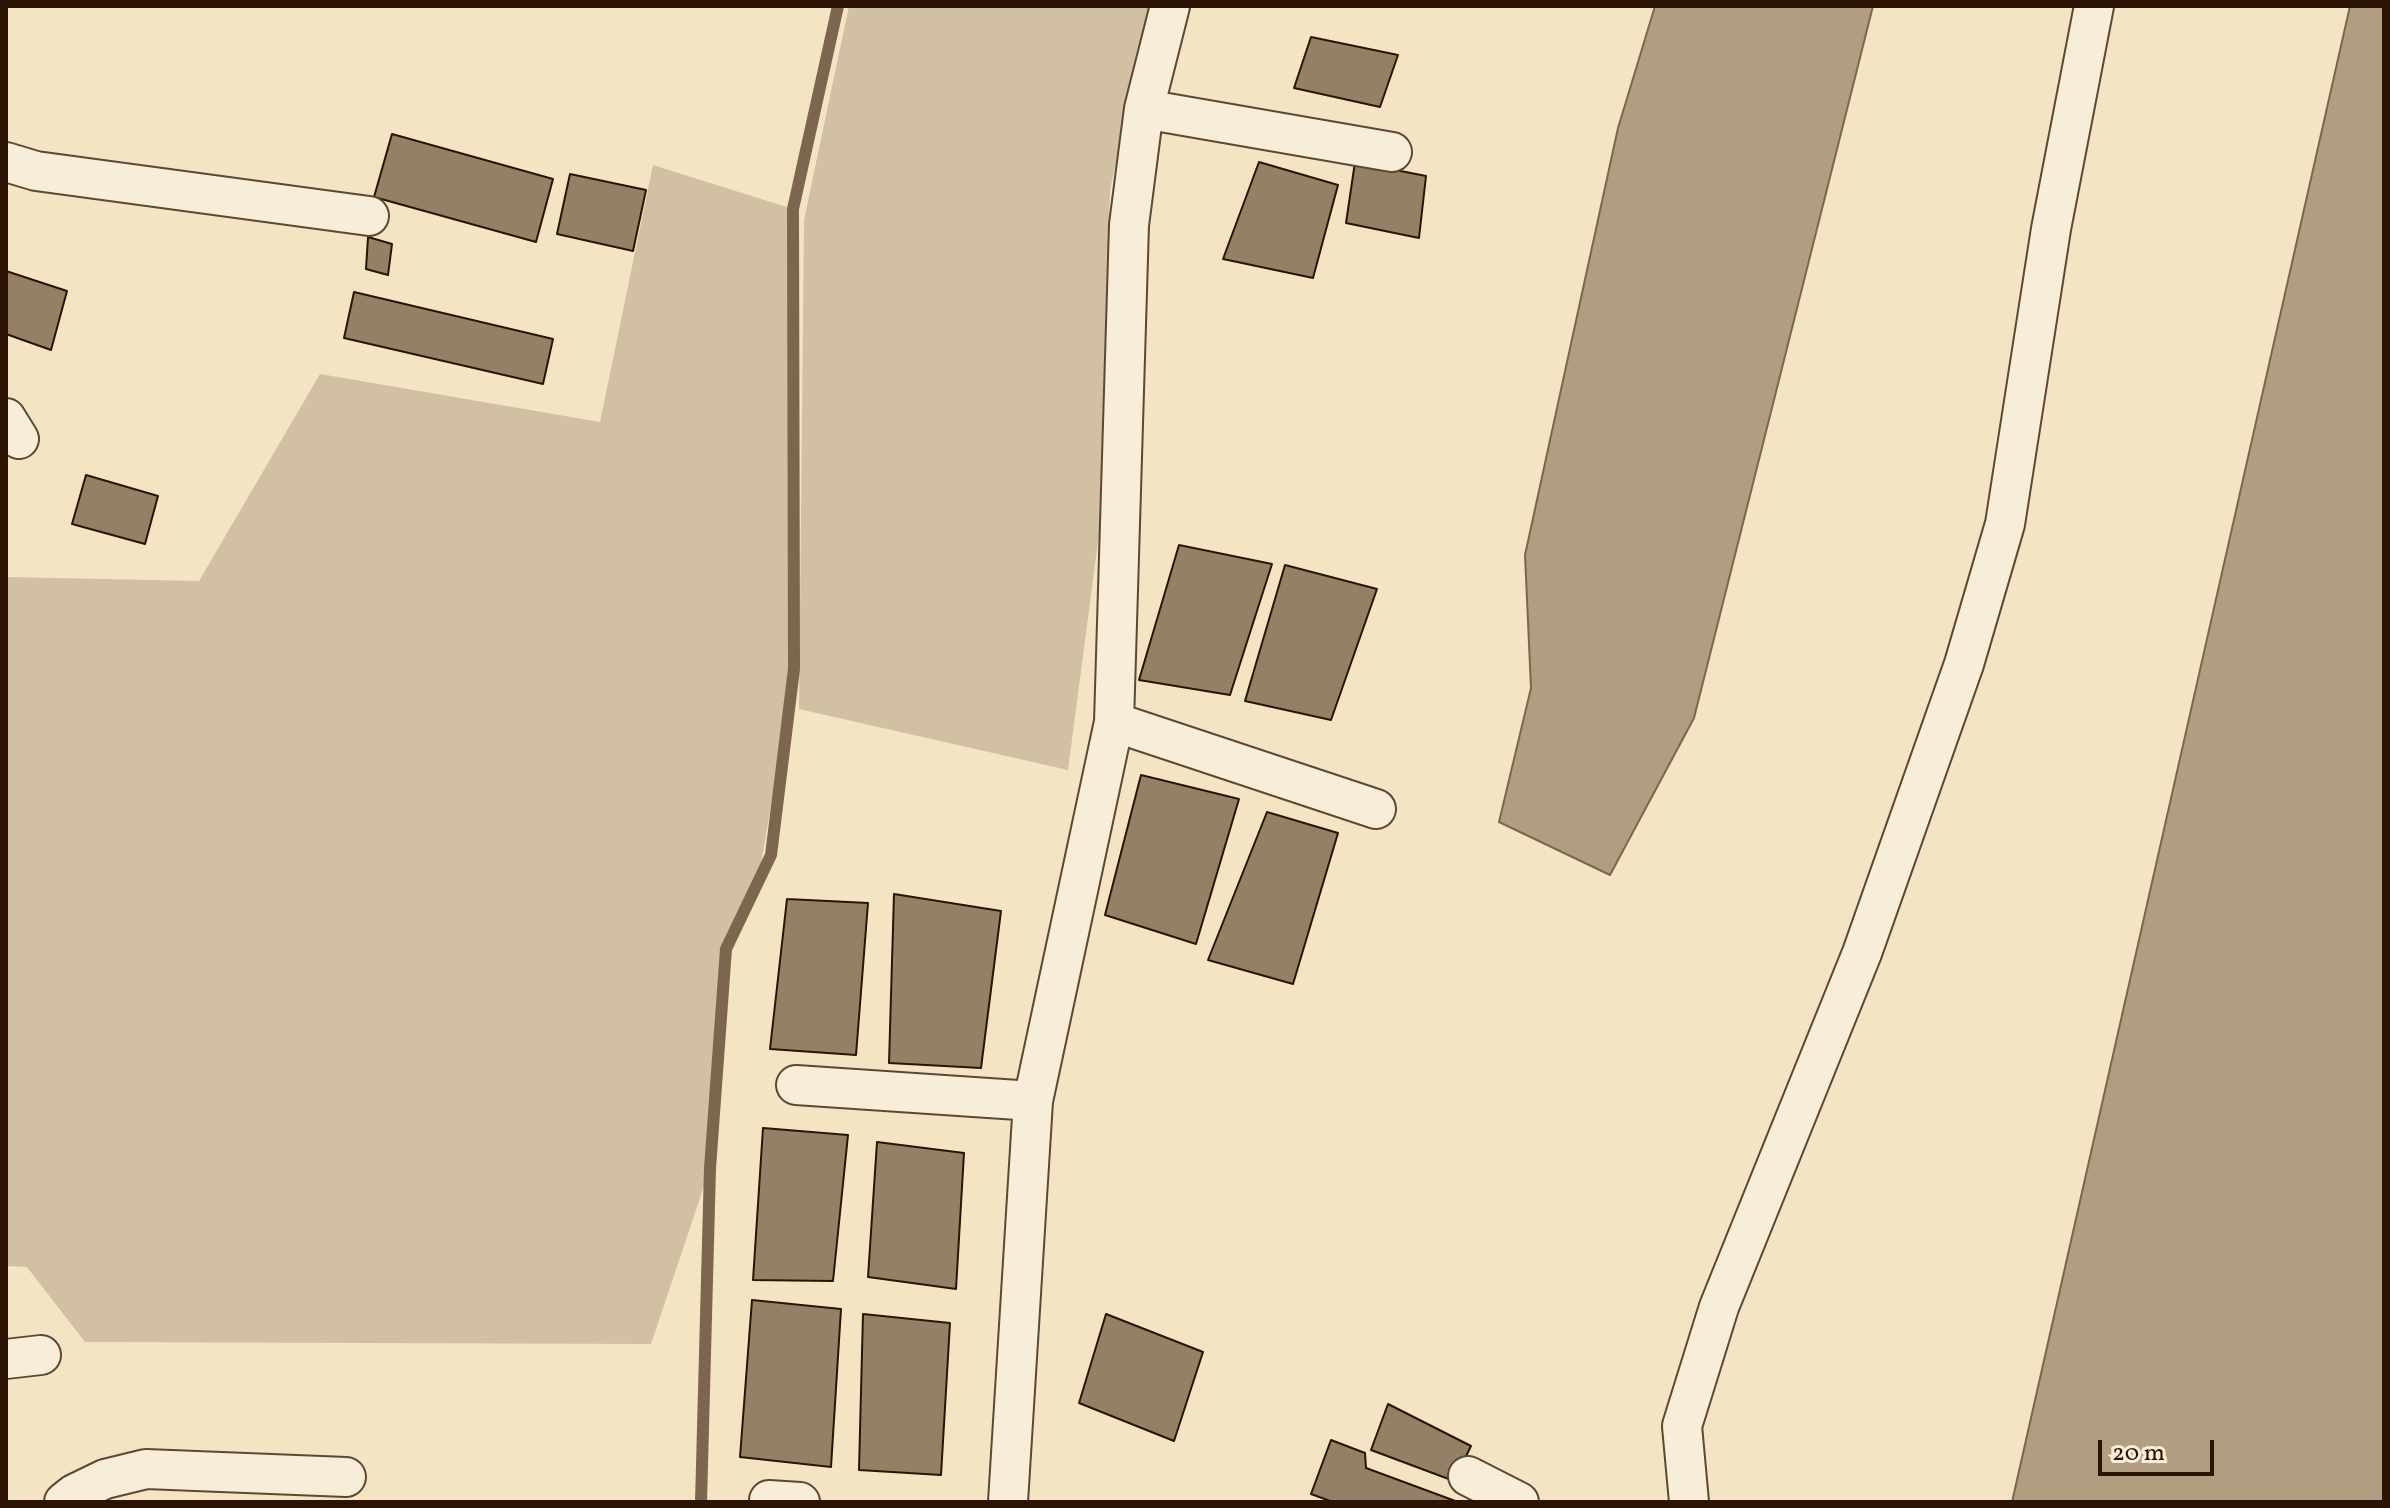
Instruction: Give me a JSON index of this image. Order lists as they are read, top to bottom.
{
  "scale_bar": "20 m"
}
